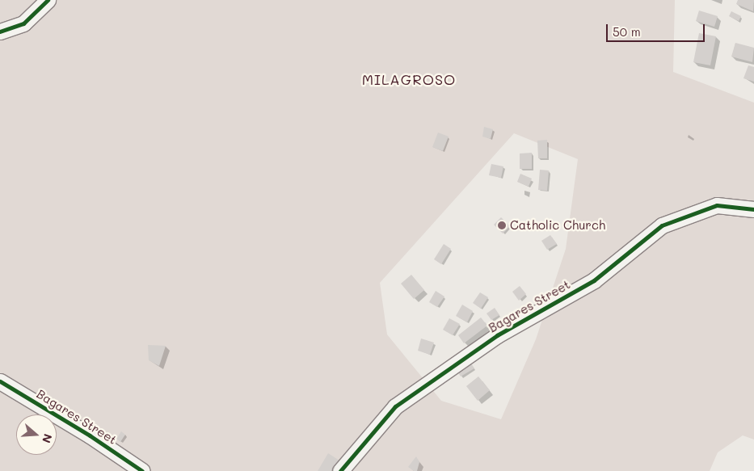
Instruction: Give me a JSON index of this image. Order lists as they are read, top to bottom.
{
  "streets": {
    "street": ["Bagares Street"]
  },
  "districts": ["MILAGROSO"],
  "places": ["Catholic Church"],
  "scale_bar": "50 m",
  "north": "right"
}
